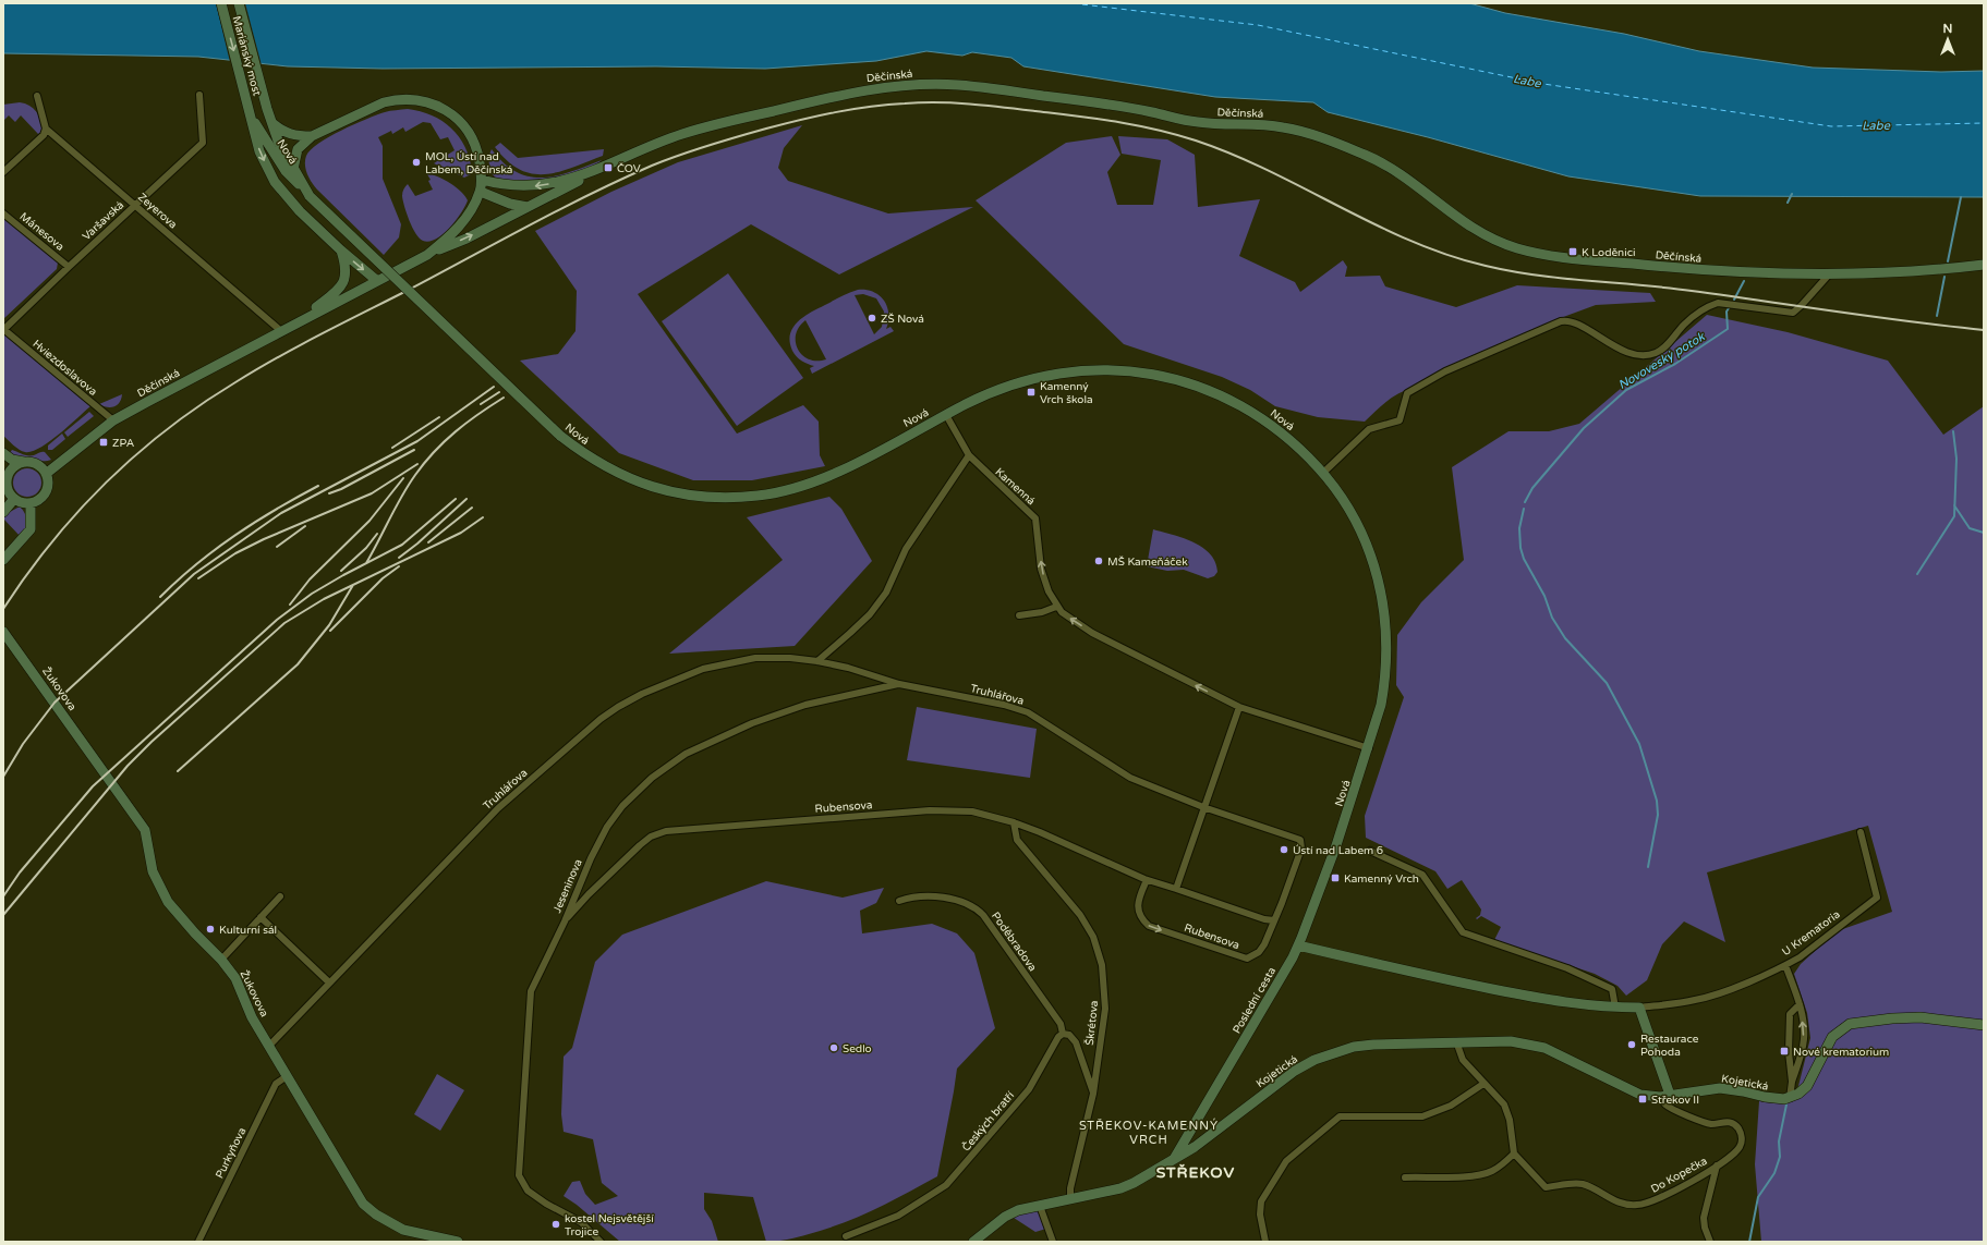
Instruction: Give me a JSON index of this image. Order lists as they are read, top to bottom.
{
  "streets": {
    "street": [
      "Mariánský most",
      "Děčínská",
      "Nová",
      "Zeyerova",
      "Varšavská",
      "Mánesova",
      "Hviezdoslavova",
      "Kamenná",
      "Žukovova",
      "Truhlářova",
      "Rubensova",
      "Jeseninova",
      "U Krematoria",
      "Poděbradova",
      "Poslední cesta",
      "Škrétova",
      "Kojetická",
      "Českých bratří",
      "Purkyňova",
      "Do Kopečka"
    ]
  },
  "crossings": [
    ["Mariánský most", "Nová"],
    ["Děčínská", "Nová"],
    ["Děčínská", "Zeyerova"],
    ["Děčínská", "Hviezdoslavova"],
    ["Nová", "Kamenná"],
    ["Nová", "Poslední cesta"],
    ["Zeyerova", "Varšavská"],
    ["Varšavská", "Mánesova"],
    ["Varšavská", "Hviezdoslavova"],
    ["Žukovova", "Truhlářova"],
    ["Žukovova", "Purkyňova"],
    ["Truhlářova", "Rubensova"],
    ["Truhlářova", "Jeseninova"],
    ["Rubensova", "Jeseninova"],
    ["Rubensova", "Škrétova"],
    ["U Krematoria", "Poslední cesta"],
    ["Poděbradova", "Českých bratří"],
    ["Poslední cesta", "Kojetická"],
    ["Škrétova", "Kojetická"]
  ],
  "one_way": ["Kamenná"],
  "districts": ["STŘEKOV-KAMENNÝ VRCH", "STŘEKOV"],
  "water": ["Labe", "Novoveský potok"],
  "places": {
    "other": [
      "MOL, Ústí nad Labem, Děčínská",
      "ZŠ Nová",
      "MŠ Kameňáček",
      "Ústí nad Labem 6",
      "Kulturní sál",
      "Restaurace Pohoda",
      "Sedlo",
      "kostel Nejsvětější Trojice"
    ],
    "transit": [
      "ČOV",
      "K Loděnici",
      "Kamenný Vrch škola",
      "ZPA",
      "Kamenný Vrch",
      "Nové krematorium",
      "Střekov II"
    ]
  },
  "north": "top"
}
